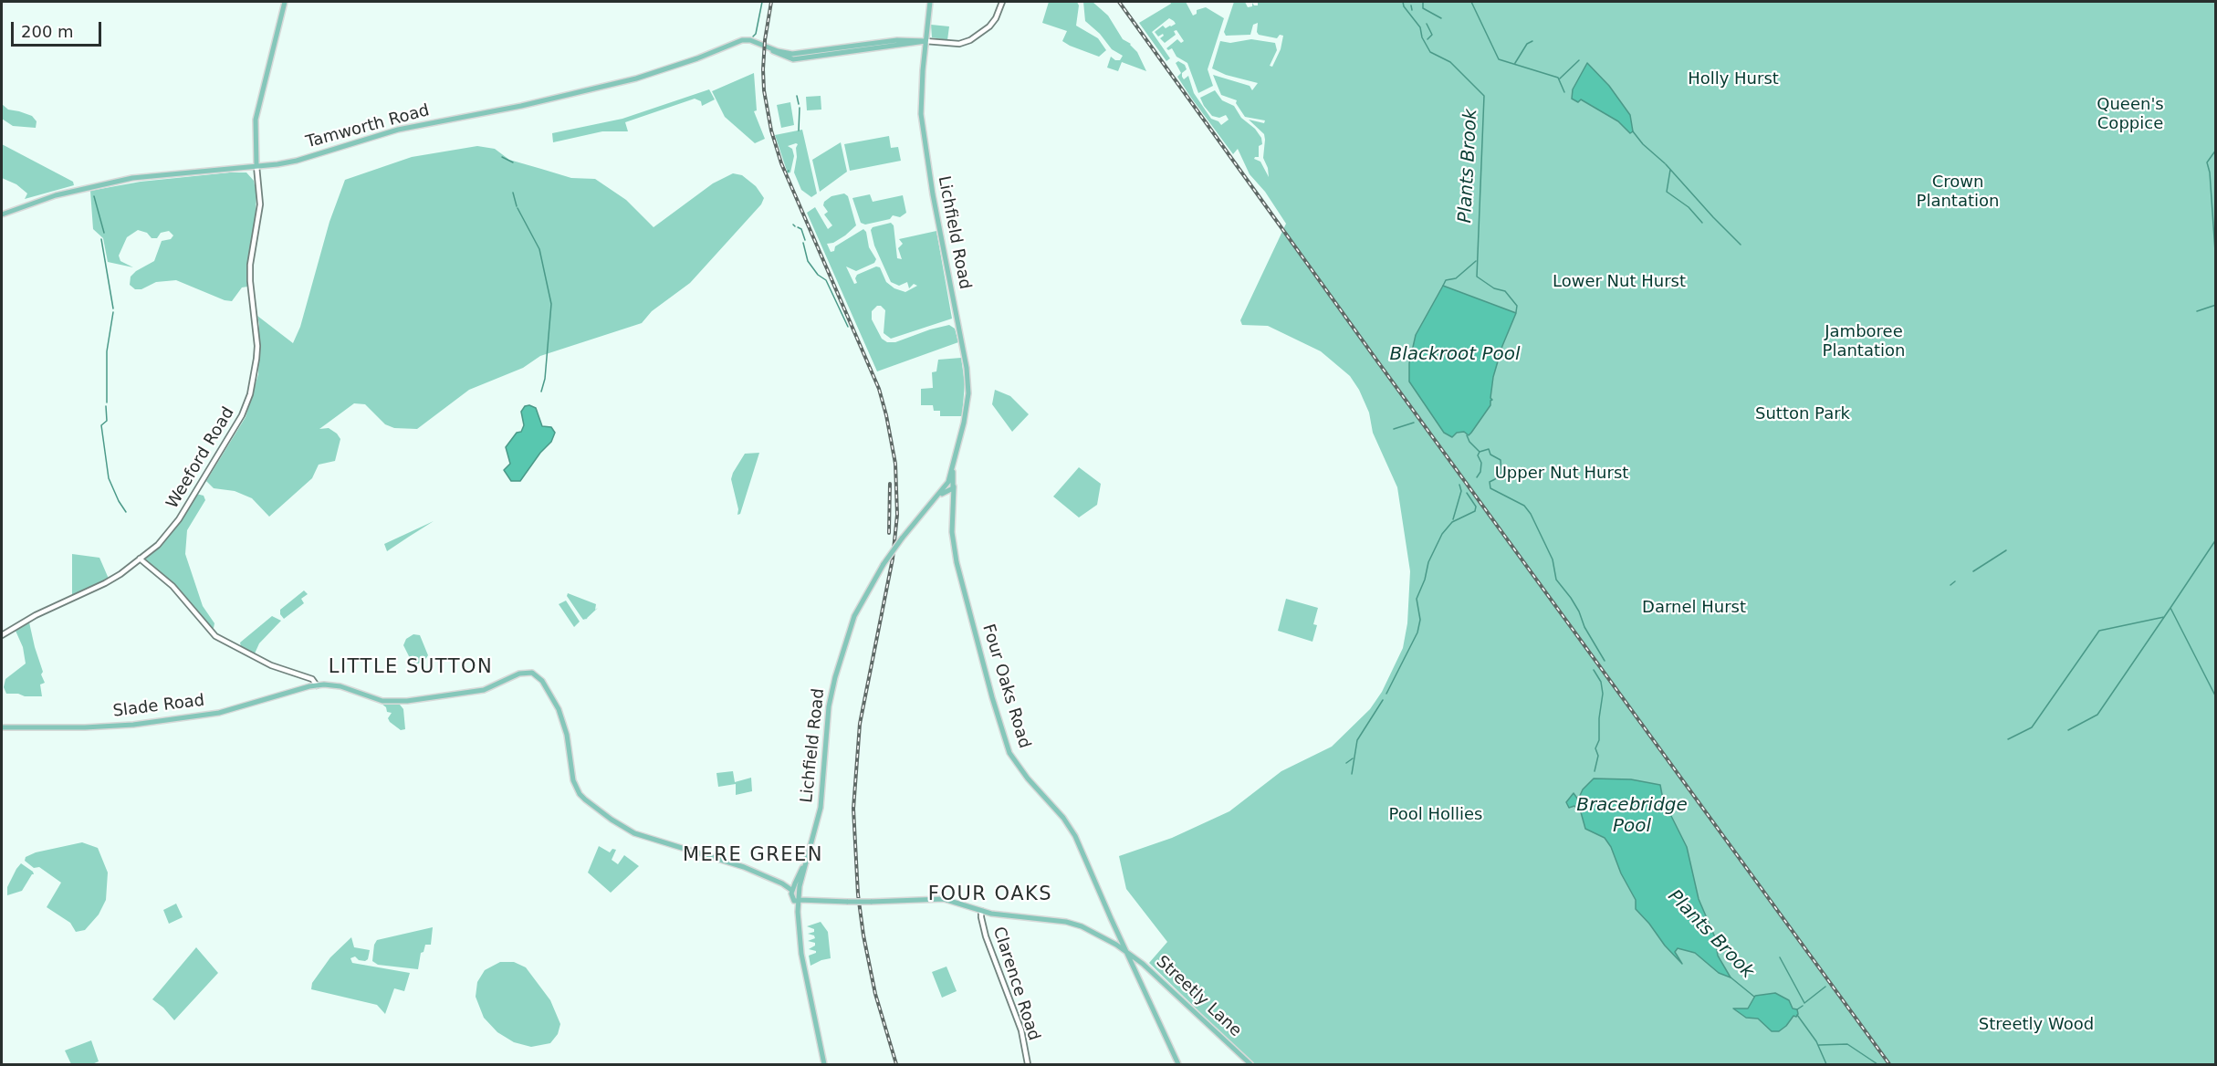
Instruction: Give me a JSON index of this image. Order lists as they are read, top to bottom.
{
  "streets": {
    "main road": [
      "Tamworth Road",
      "Lichfield Road",
      "Four Oaks Road",
      "Slade Road",
      "Streetly Lane"
    ],
    "street": ["Weeford Road", "Clarence Road"]
  },
  "crossings": [
    ["Tamworth Road", "Lichfield Road"],
    ["Tamworth Road", "Weeford Road"],
    ["Lichfield Road", "Four Oaks Road"],
    ["Lichfield Road", "Slade Road"],
    ["Four Oaks Road", "Streetly Lane"]
  ],
  "districts": ["LITTLE SUTTON", "MERE GREEN", "FOUR OAKS"],
  "water": ["Plants Brook", "Blackroot Pool", "Bracebridge Pool"],
  "parks": [
    "Holly Hurst",
    "Queen's Coppice",
    "Crown Plantation",
    "Lower Nut Hurst",
    "Jamboree Plantation",
    "Sutton Park",
    "Upper Nut Hurst",
    "Darnel Hurst",
    "Pool Hollies",
    "Streetly Wood"
  ],
  "scale_bar": "200 m"
}
